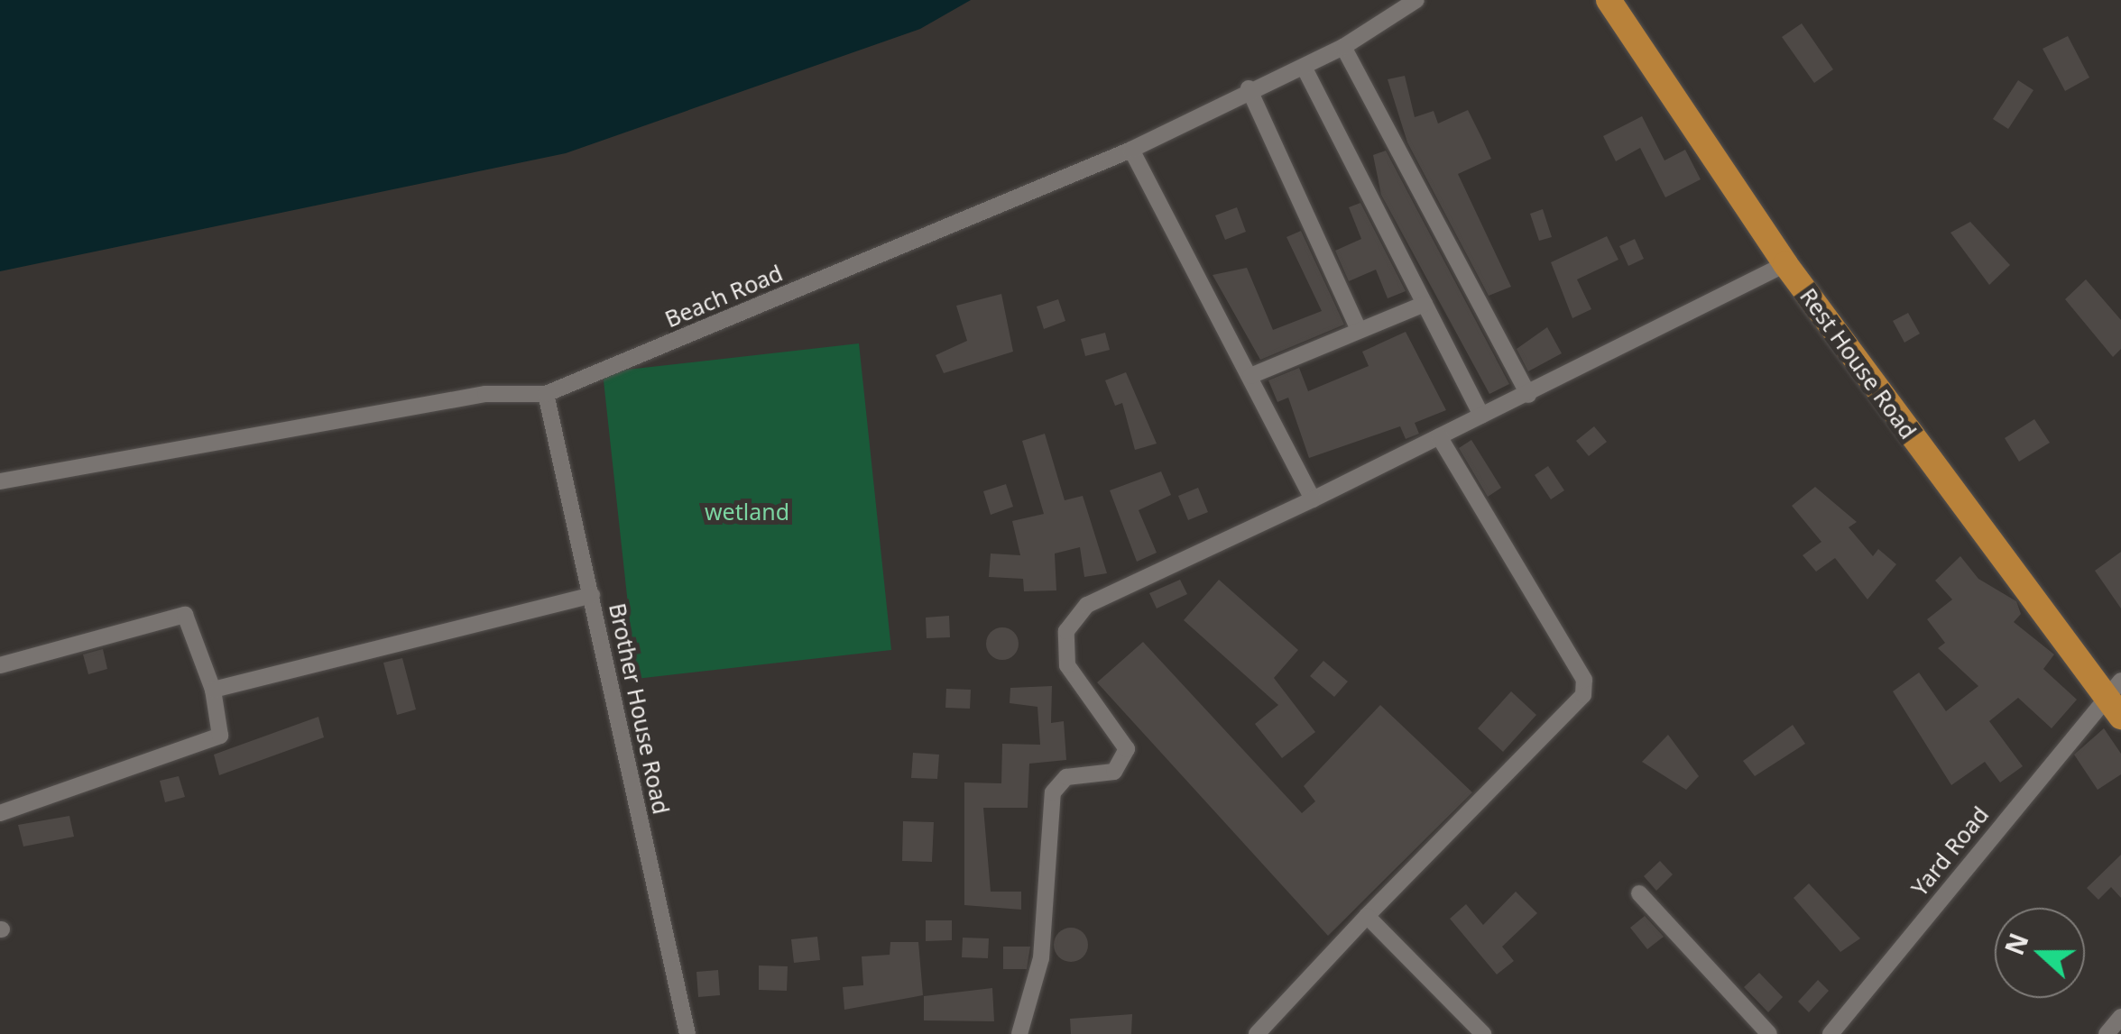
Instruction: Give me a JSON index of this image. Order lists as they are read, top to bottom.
{
  "streets": {
    "main road": ["Rest House Road"],
    "street": ["Beach Road", "Brother House Road", "Yard Road"]
  },
  "crossings": [
    ["Beach Road", "Brother House Road"],
    ["Rest House Road", "Yard Road"]
  ],
  "parks": ["wetland"],
  "north": "left"
}
